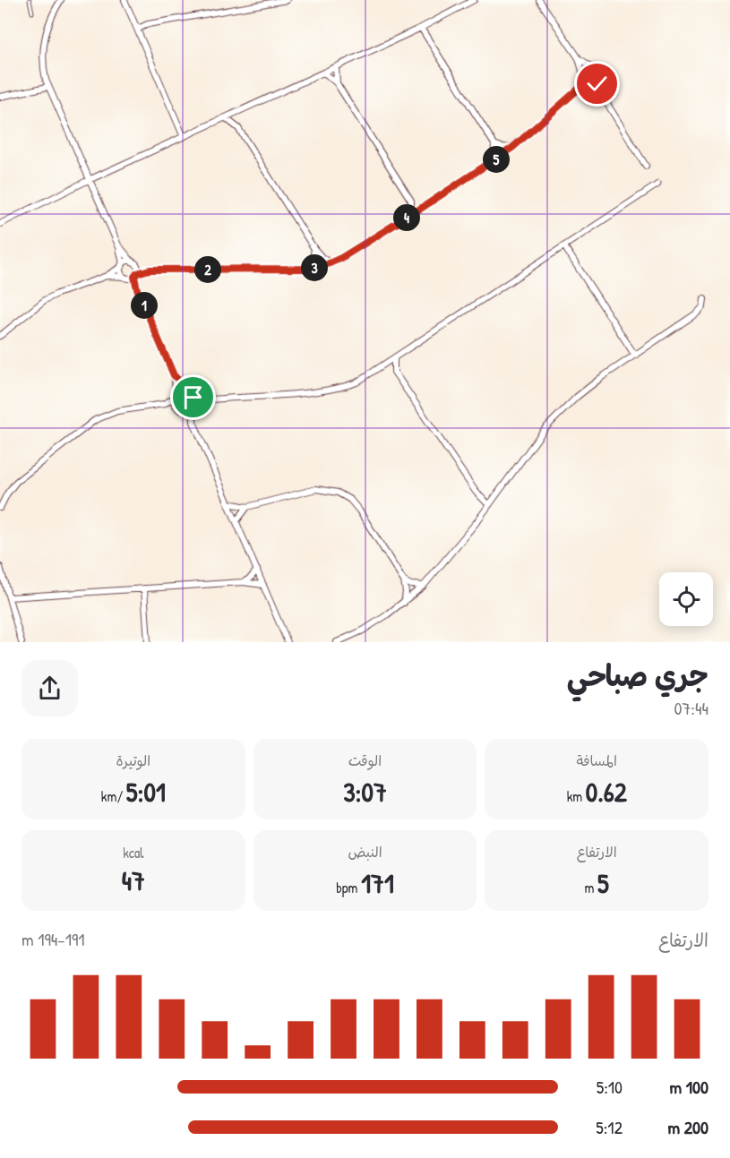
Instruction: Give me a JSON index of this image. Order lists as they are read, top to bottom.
{
  "page": {
    "pins": [
      "5",
      "4",
      "3",
      "2",
      "1"
    ],
    "heading": ["جري صباحي", "07:44"],
    "stats": [
      ["المسافة", "0.62 km"],
      ["الوقت", "3:07"],
      ["الوتيرة", "5:01 /km"],
      ["الارتفاع", "5 m"],
      ["النبض", "171 bpm"],
      ["kcal", "47"]
    ],
    "chart": ["الارتفاع", "191–194 m"],
    "list": [
      {
        "name": "100 m",
        "note": "5:10"
      },
      {
        "name": "200 m",
        "note": "5:12"
      }
    ]
  }
}
